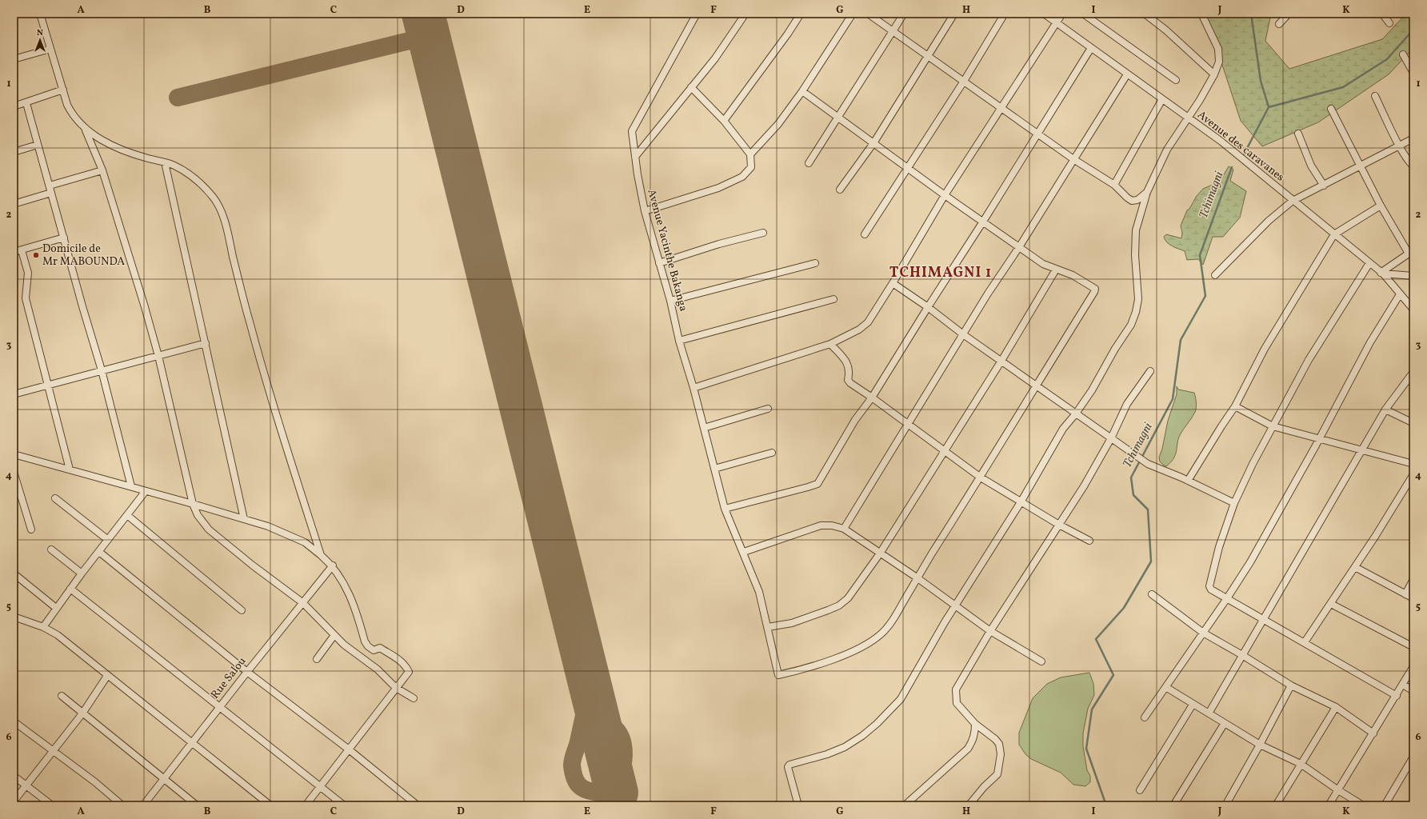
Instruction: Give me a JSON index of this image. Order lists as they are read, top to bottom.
{
  "streets": {
    "street": ["Avenue des caravanes", "Avenue Yacinthe Bakanga", "Rue Salou"]
  },
  "districts": ["TCHIMAGNI 1"],
  "water": ["Tchimagni"],
  "places": ["Domicile de Mr MABOUNDA"],
  "north": "top",
  "grid": {
    "columns": [
      "A",
      "B",
      "C",
      "D",
      "E",
      "F",
      "G",
      "H",
      "I",
      "J",
      "K"
    ],
    "rows": [
      "1",
      "2",
      "3",
      "4",
      "5",
      "6"
    ]
  }
}
